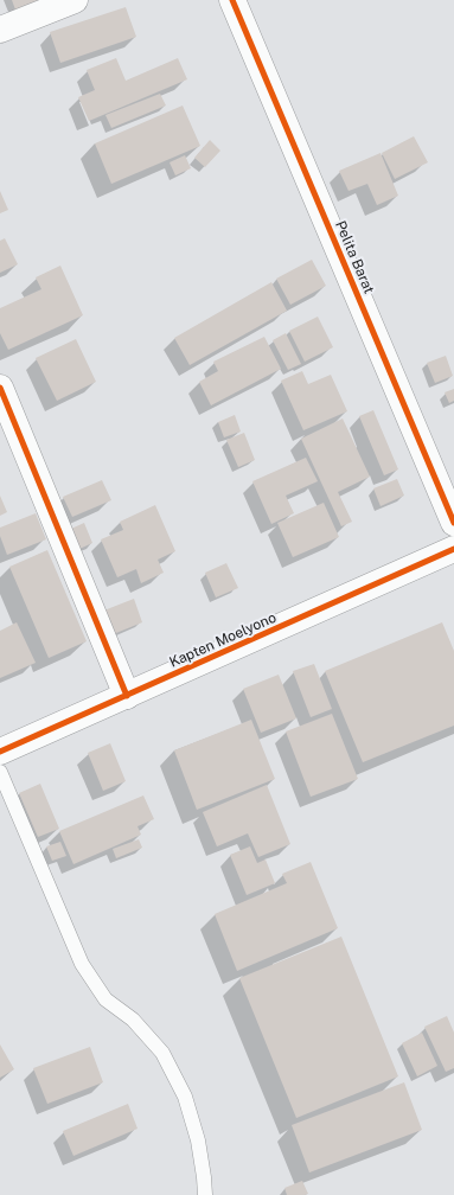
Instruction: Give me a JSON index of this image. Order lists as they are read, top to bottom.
{
  "streets": {
    "street": ["Pelita Barat", "Kapten Moelyono"]
  }
}
